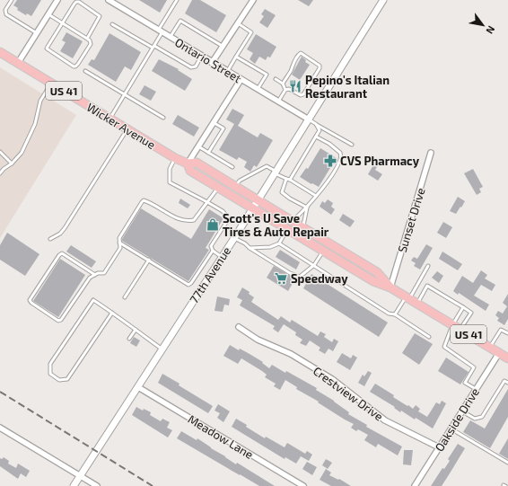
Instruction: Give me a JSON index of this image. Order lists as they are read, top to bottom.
{
  "streets": {
    "highway": ["US 41", "Wicker Avenue"],
    "street": [
      "Ontario Street",
      "Sunset Drive",
      "77th Avenue",
      "Crestview Drive",
      "Oakside Drive",
      "Meadow Lane"
    ]
  },
  "crossings": [
    ["Ontario Street", "77th Avenue"],
    ["Wicker Avenue", "Sunset Drive"],
    ["Wicker Avenue", "77th Avenue"],
    ["Wicker Avenue", "Oakside Drive"],
    ["77th Avenue", "Meadow Lane"],
    ["Crestview Drive", "Oakside Drive"]
  ],
  "places": {
    "restaurant": ["Pepino's Italian Restaurant"],
    "pharmacy": ["CVS Pharmacy"],
    "shop": ["Scott's U Save Tires & Auto Repair"],
    "supermarket": ["Speedway"]
  },
  "north": "bottom right"
}
